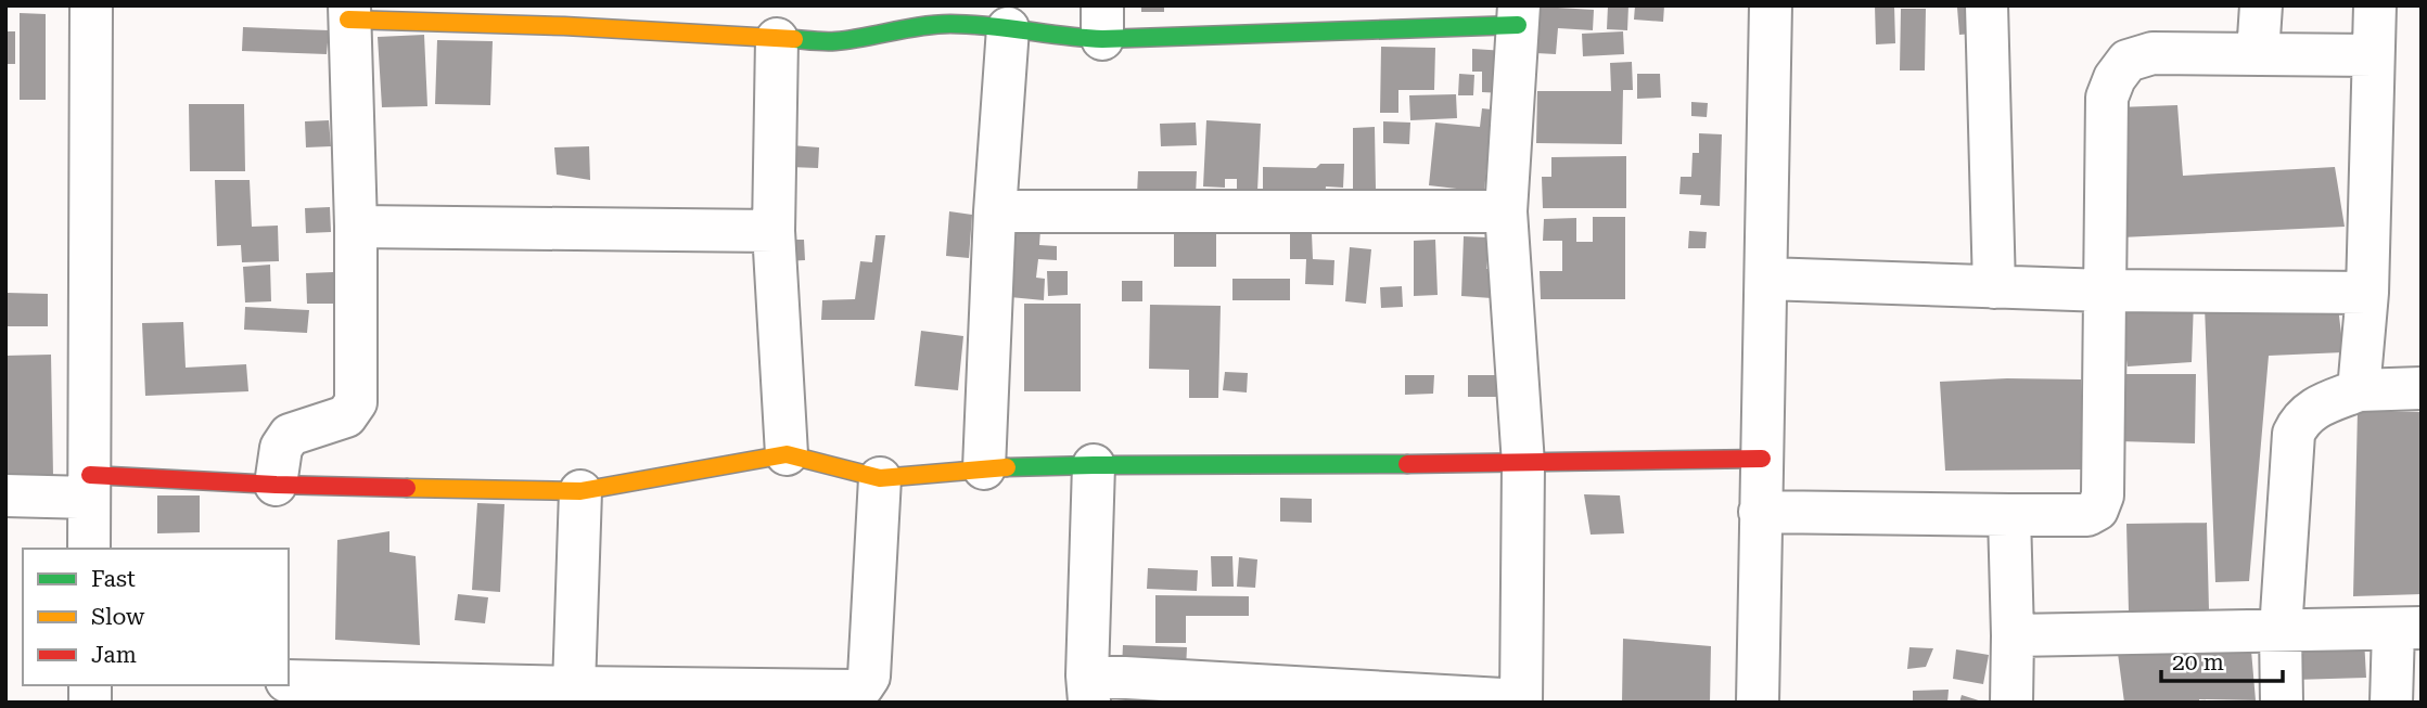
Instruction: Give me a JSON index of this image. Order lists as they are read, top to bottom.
{
  "legend": ["Fast", "Slow", "Jam"],
  "scale_bar": "20 m"
}
